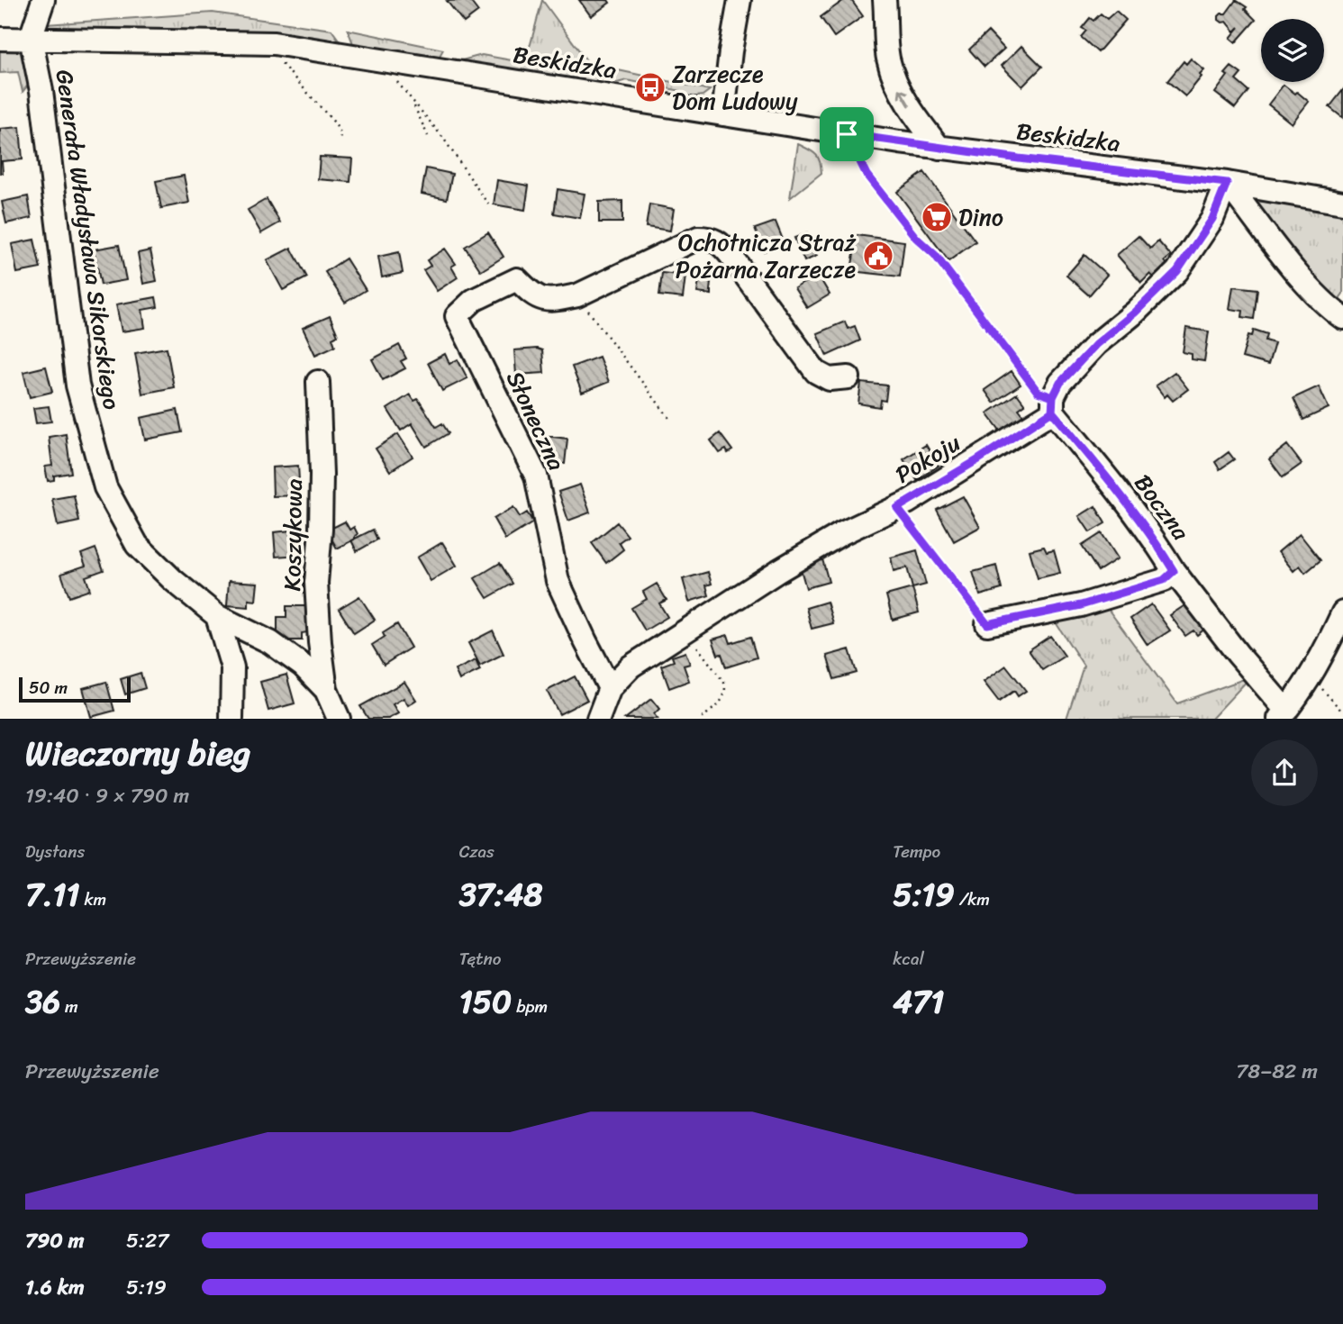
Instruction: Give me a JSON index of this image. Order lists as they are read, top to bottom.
{
  "streets": {
    "street": [
      "Beskidzka",
      "Generała Władysława Sikorskiego",
      "Słoneczna",
      "Pokoju",
      "Boczna",
      "Koszykowa"
    ]
  },
  "crossings": [
    ["Beskidzka", "Generała Władysława Sikorskiego"],
    ["Beskidzka", "Pokoju"],
    ["Generała Władysława Sikorskiego", "Koszykowa"],
    ["Słoneczna", "Pokoju"],
    ["Pokoju", "Boczna"]
  ],
  "places": {
    "bus stop": ["Zarzecze Dom Ludowy"],
    "supermarket": ["Dino"],
    "public building": ["Ochotnicza Straż Pożarna Zarzecze"]
  },
  "scale_bar": "50 m",
  "page": {
    "scale": "50 m",
    "heading": ["Wieczorny bieg", "19:40 · 9 × 790 m"],
    "stats": [
      ["Dystans", "7.11 km"],
      ["Czas", "37:48"],
      ["Tempo", "5:19 /km"],
      ["Przewyższenie", "36 m"],
      ["Tętno", "150 bpm"],
      ["kcal", "471"]
    ],
    "chart": ["Przewyższenie", "78–82 m"],
    "list": [
      {
        "name": "790 m",
        "note": "5:27"
      },
      {
        "name": "1.6 km",
        "note": "5:19"
      }
    ]
  }
}
